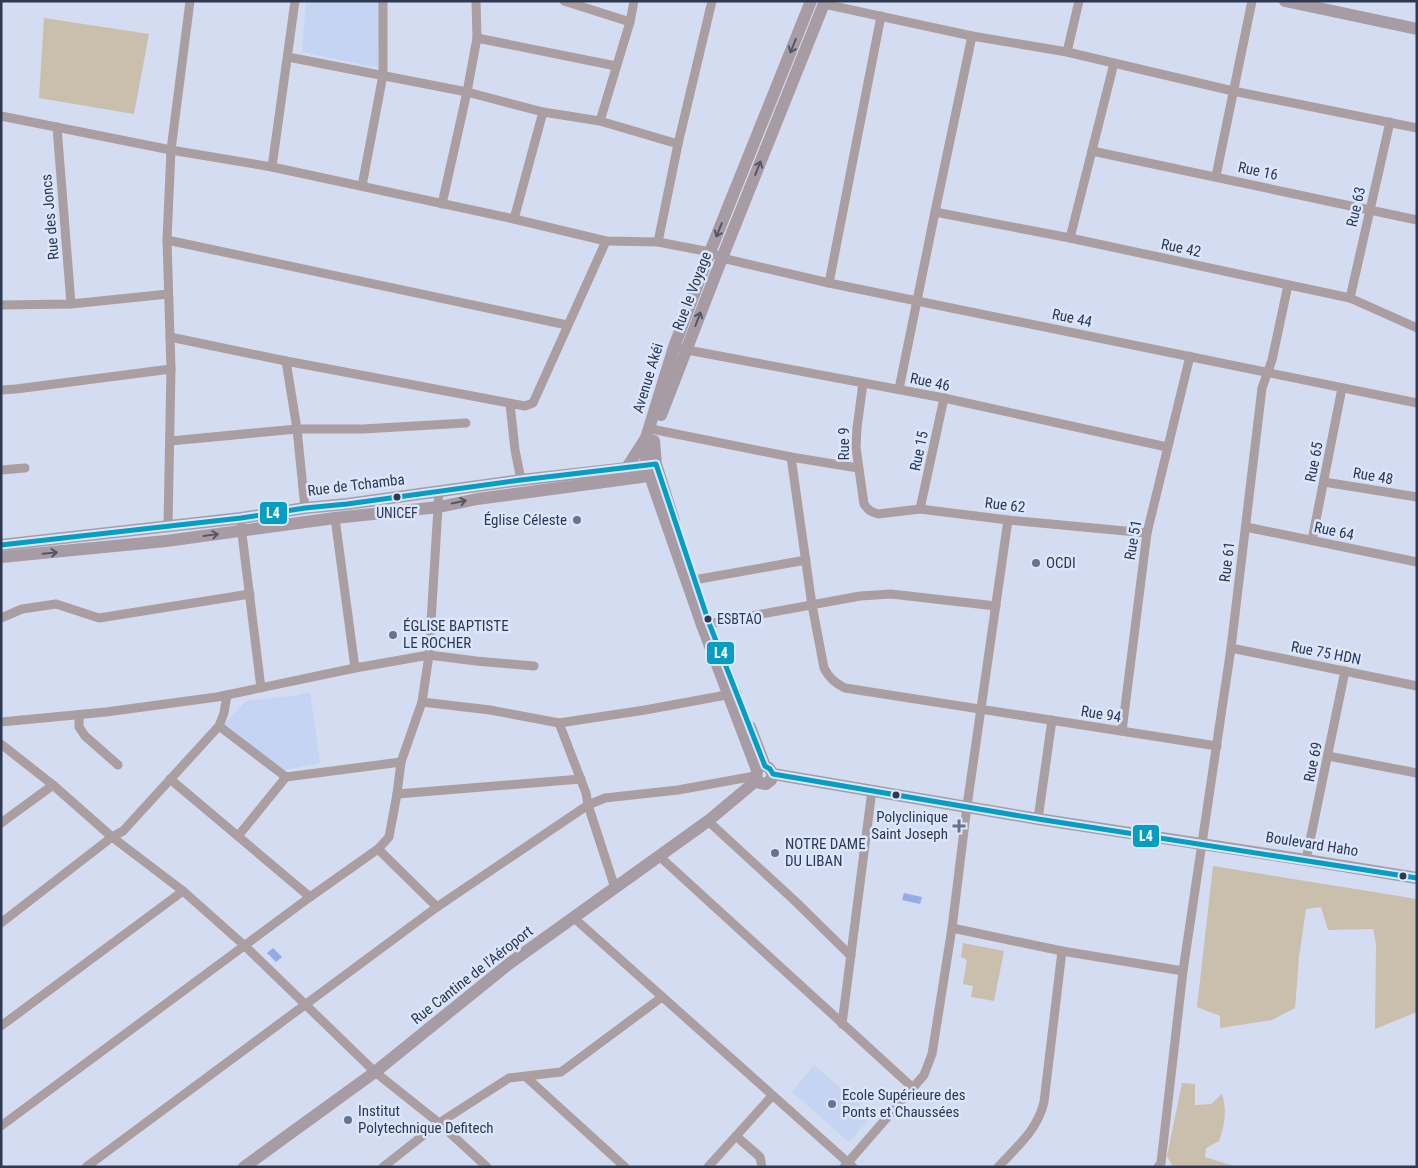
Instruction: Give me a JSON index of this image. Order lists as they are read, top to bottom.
{
  "streets": {
    "main road": [
      "Rue le Voyage",
      "Avenue Akéi",
      "Rue de Tchamba",
      "Boulevard Haho",
      "Rue Cantine de l'Aéroport"
    ],
    "street": [
      "Rue 16",
      "Rue 63",
      "Rue des Joncs",
      "Rue 42",
      "Rue 44",
      "Rue 46",
      "Rue 9",
      "Rue 15",
      "Rue 65",
      "Rue 48",
      "Rue 62",
      "Rue 64",
      "Rue 51",
      "Rue 61",
      "Rue 75 HDN",
      "Rue 94",
      "Rue 69"
    ]
  },
  "crossings": [
    ["Rue 16", "Rue 63"],
    ["Rue 63", "Rue 42"],
    ["Rue des Joncs", "Rue 44"],
    ["Rue 42", "Rue 61"],
    ["Rue le Voyage", "Rue 44"],
    ["Rue le Voyage", "Avenue Akéi"],
    ["Rue le Voyage", "Rue 46"],
    ["Rue 44", "Avenue Akéi"],
    ["Rue 44", "Rue 65"],
    ["Rue 44", "Rue 51"],
    ["Rue 44", "Rue 61"],
    ["Avenue Akéi", "Rue 46"],
    ["Rue 46", "Rue 9"],
    ["Rue 46", "Rue 15"],
    ["Rue 46", "Rue 51"],
    ["Rue 9", "Rue 62"],
    ["Rue 15", "Rue 62"],
    ["Rue 65", "Rue 48"],
    ["Rue 65", "Rue 64"],
    ["Rue 62", "Rue 51"],
    ["Rue 64", "Rue 61"],
    ["Rue 51", "Rue 94"],
    ["Rue 61", "Rue 75 HDN"],
    ["Rue 61", "Rue 94"],
    ["Rue 61", "Boulevard Haho"],
    ["Rue 75 HDN", "Rue 69"],
    ["Rue 69", "Boulevard Haho"],
    ["Boulevard Haho", "Rue Cantine de l'Aéroport"]
  ],
  "one_way": ["Rue le Voyage", "Avenue Akéi"],
  "places": {
    "other": [
      "UNICEF",
      "Église Céleste",
      "OCDI",
      "ESBTAO",
      "ÉGLISE BAPTISTE LE ROCHER",
      "NOTRE DAME DU LIBAN",
      "Ecole Supérieure des Ponts et Chaussées",
      "Institut Polytechnique Defitech"
    ],
    "health": ["Polyclinique Saint Joseph"]
  },
  "lines": ["transit line L4"]
}
